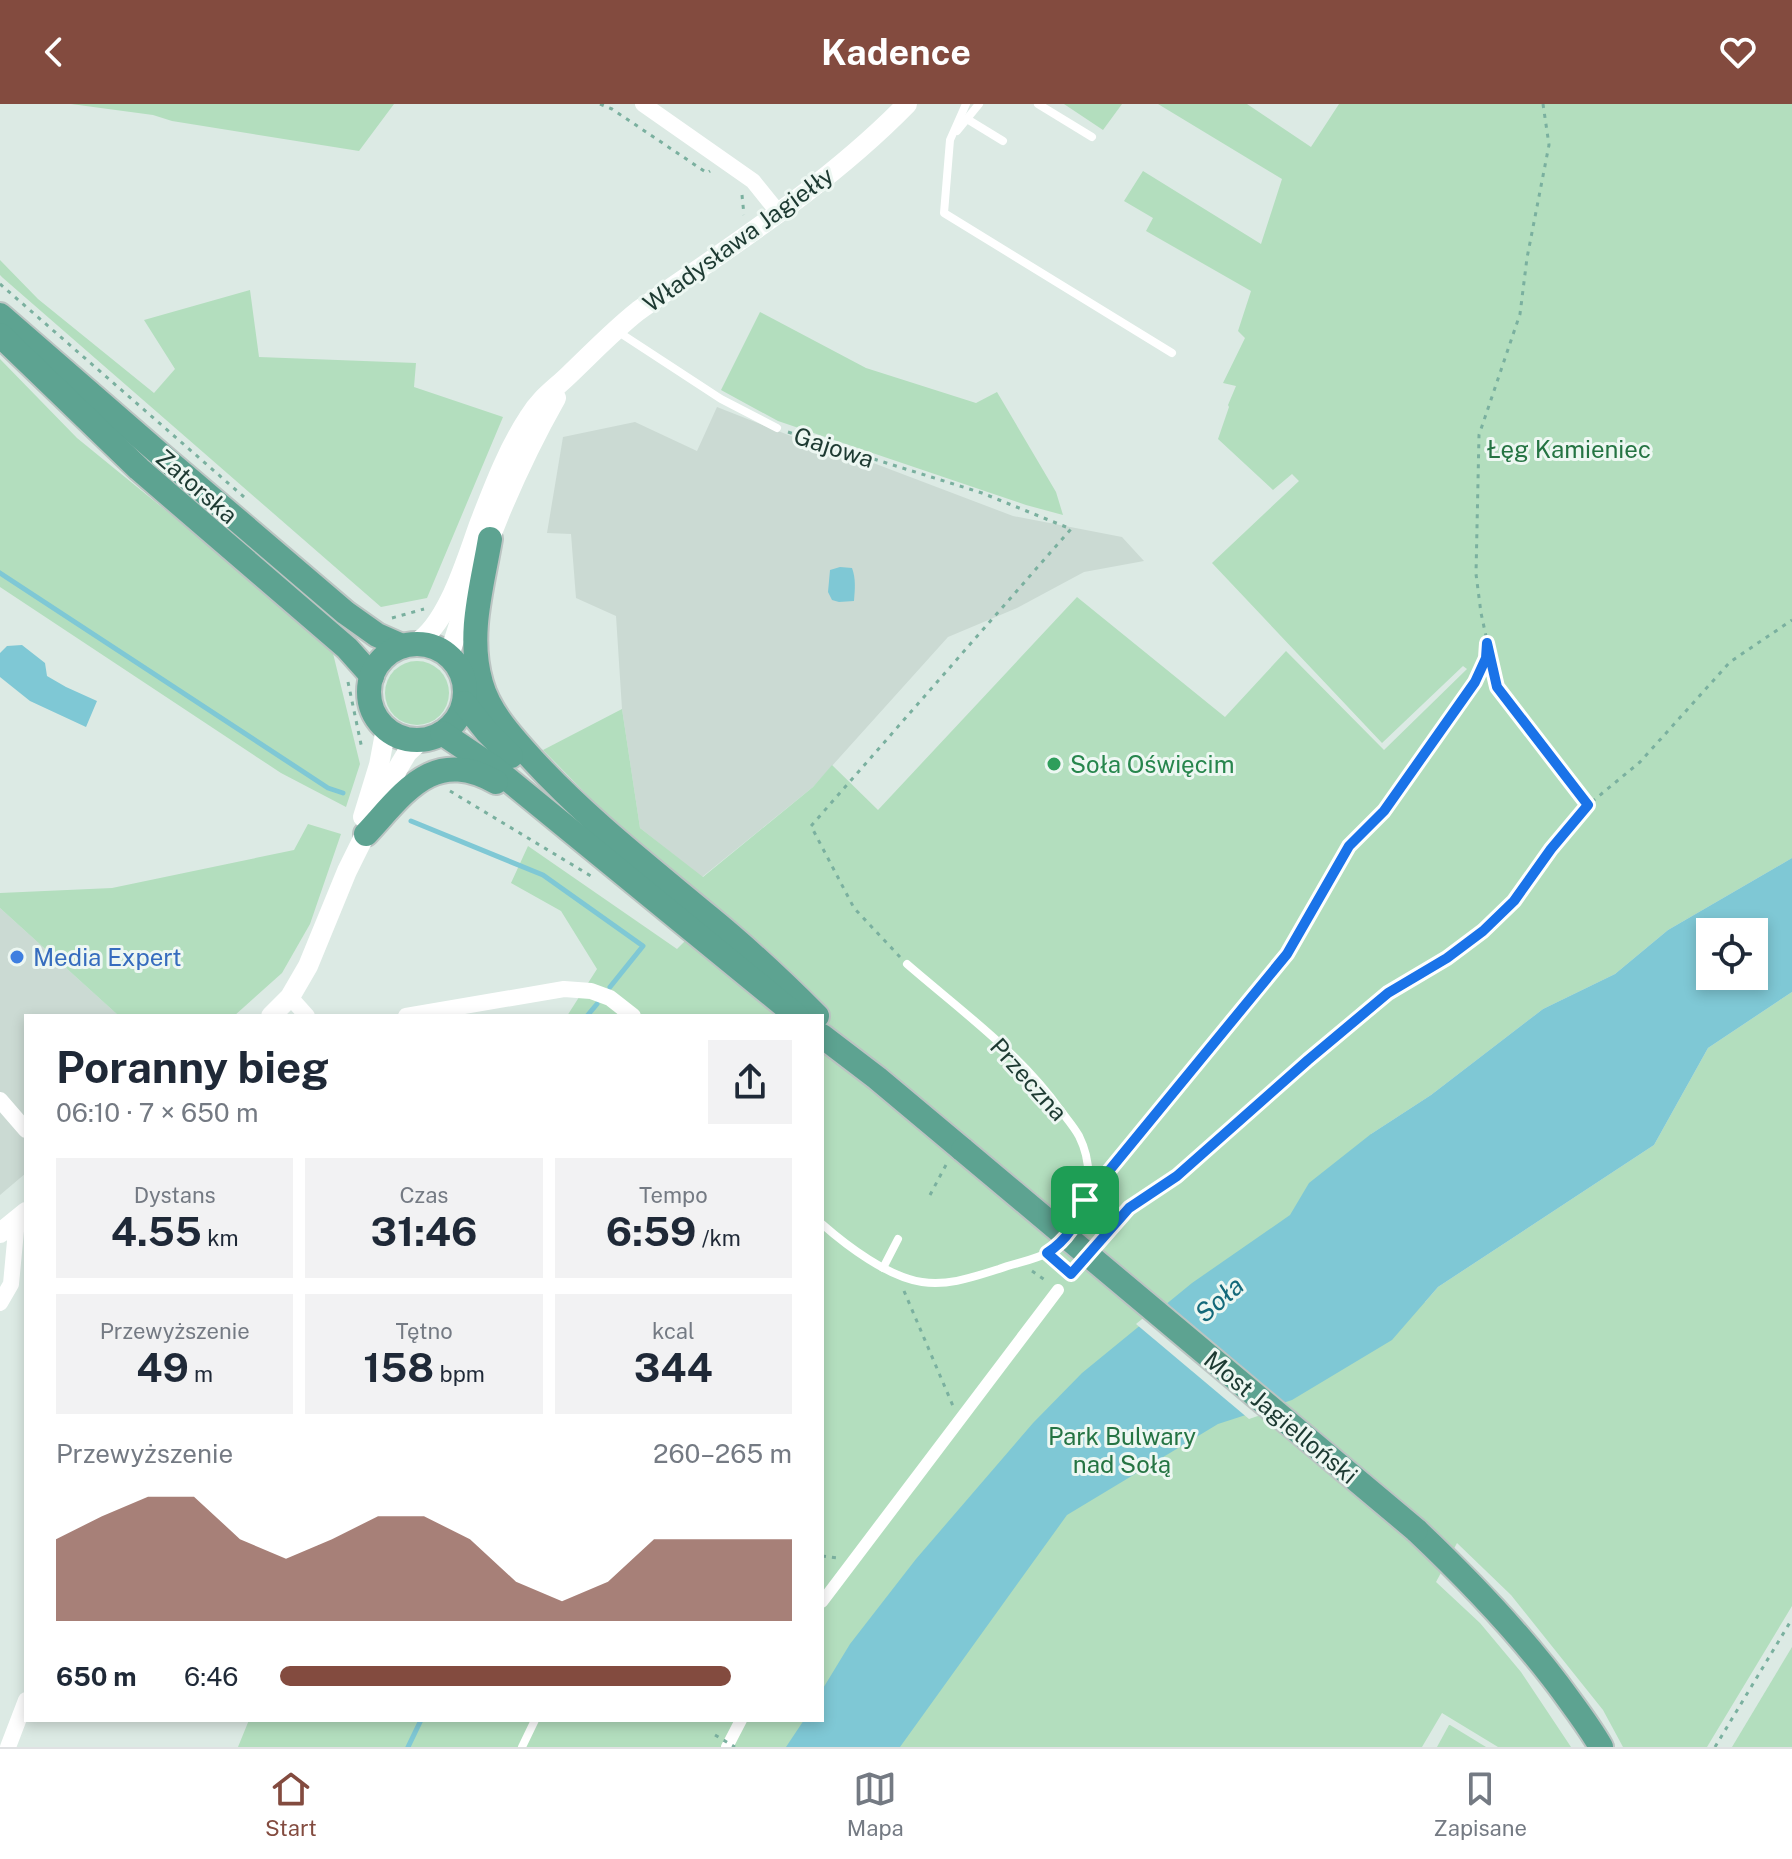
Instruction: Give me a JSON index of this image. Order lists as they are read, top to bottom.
{
  "streets": {
    "main road": ["Zatorska", "Most Jagielloński"],
    "street": ["Władysława Jagiełły"],
    "lane": ["Gajowa", "Przeczna"]
  },
  "crossings": [
    ["Władysława Jagiełły", "Gajowa"],
    ["Władysława Jagiełły", "Zatorska"],
    ["Gajowa", "Przeczna"]
  ],
  "water": ["Soła"],
  "parks": ["Łęg Kamieniec", "Park Bulwary nad Sołą"],
  "places": ["Soła Oświęcim", "Media Expert"],
  "page": {
    "header": "Kadence",
    "heading": ["Poranny bieg", "06:10 · 7 × 650 m"],
    "stats": [
      ["Dystans", "4.55 km"],
      ["Czas", "31:46"],
      ["Tempo", "6:59 /km"],
      ["Przewyższenie", "49 m"],
      ["Tętno", "158 bpm"],
      ["kcal", "344"]
    ],
    "chart": ["Przewyższenie", "260–265 m"],
    "list": [
      {
        "name": "650 m",
        "note": "6:46"
      }
    ],
    "tabs": ["Start", "Mapa", "Zapisane"]
  }
}
